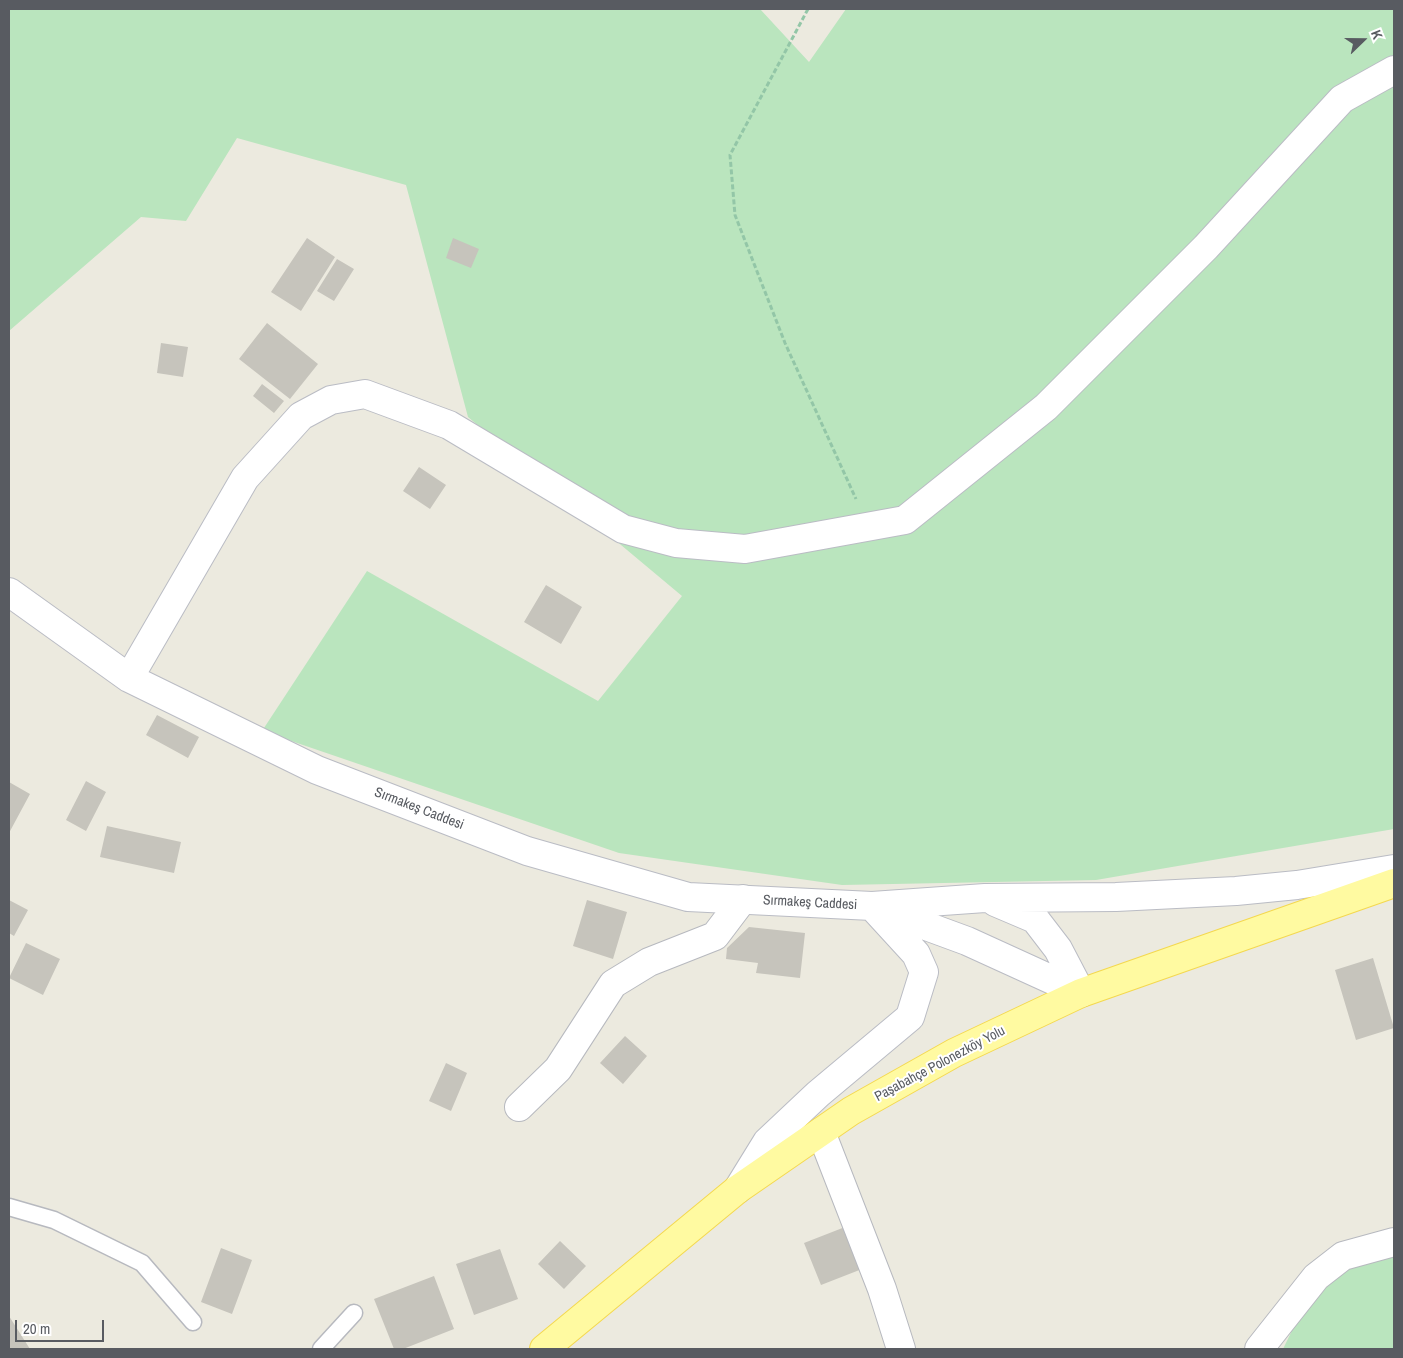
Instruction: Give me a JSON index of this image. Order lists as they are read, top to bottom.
{
  "streets": {
    "main road": ["Paşabahçe Polonezköy Yolu"],
    "street": ["Sırmakeş Caddesi"]
  },
  "scale_bar": "20 m",
  "north": "right"
}
